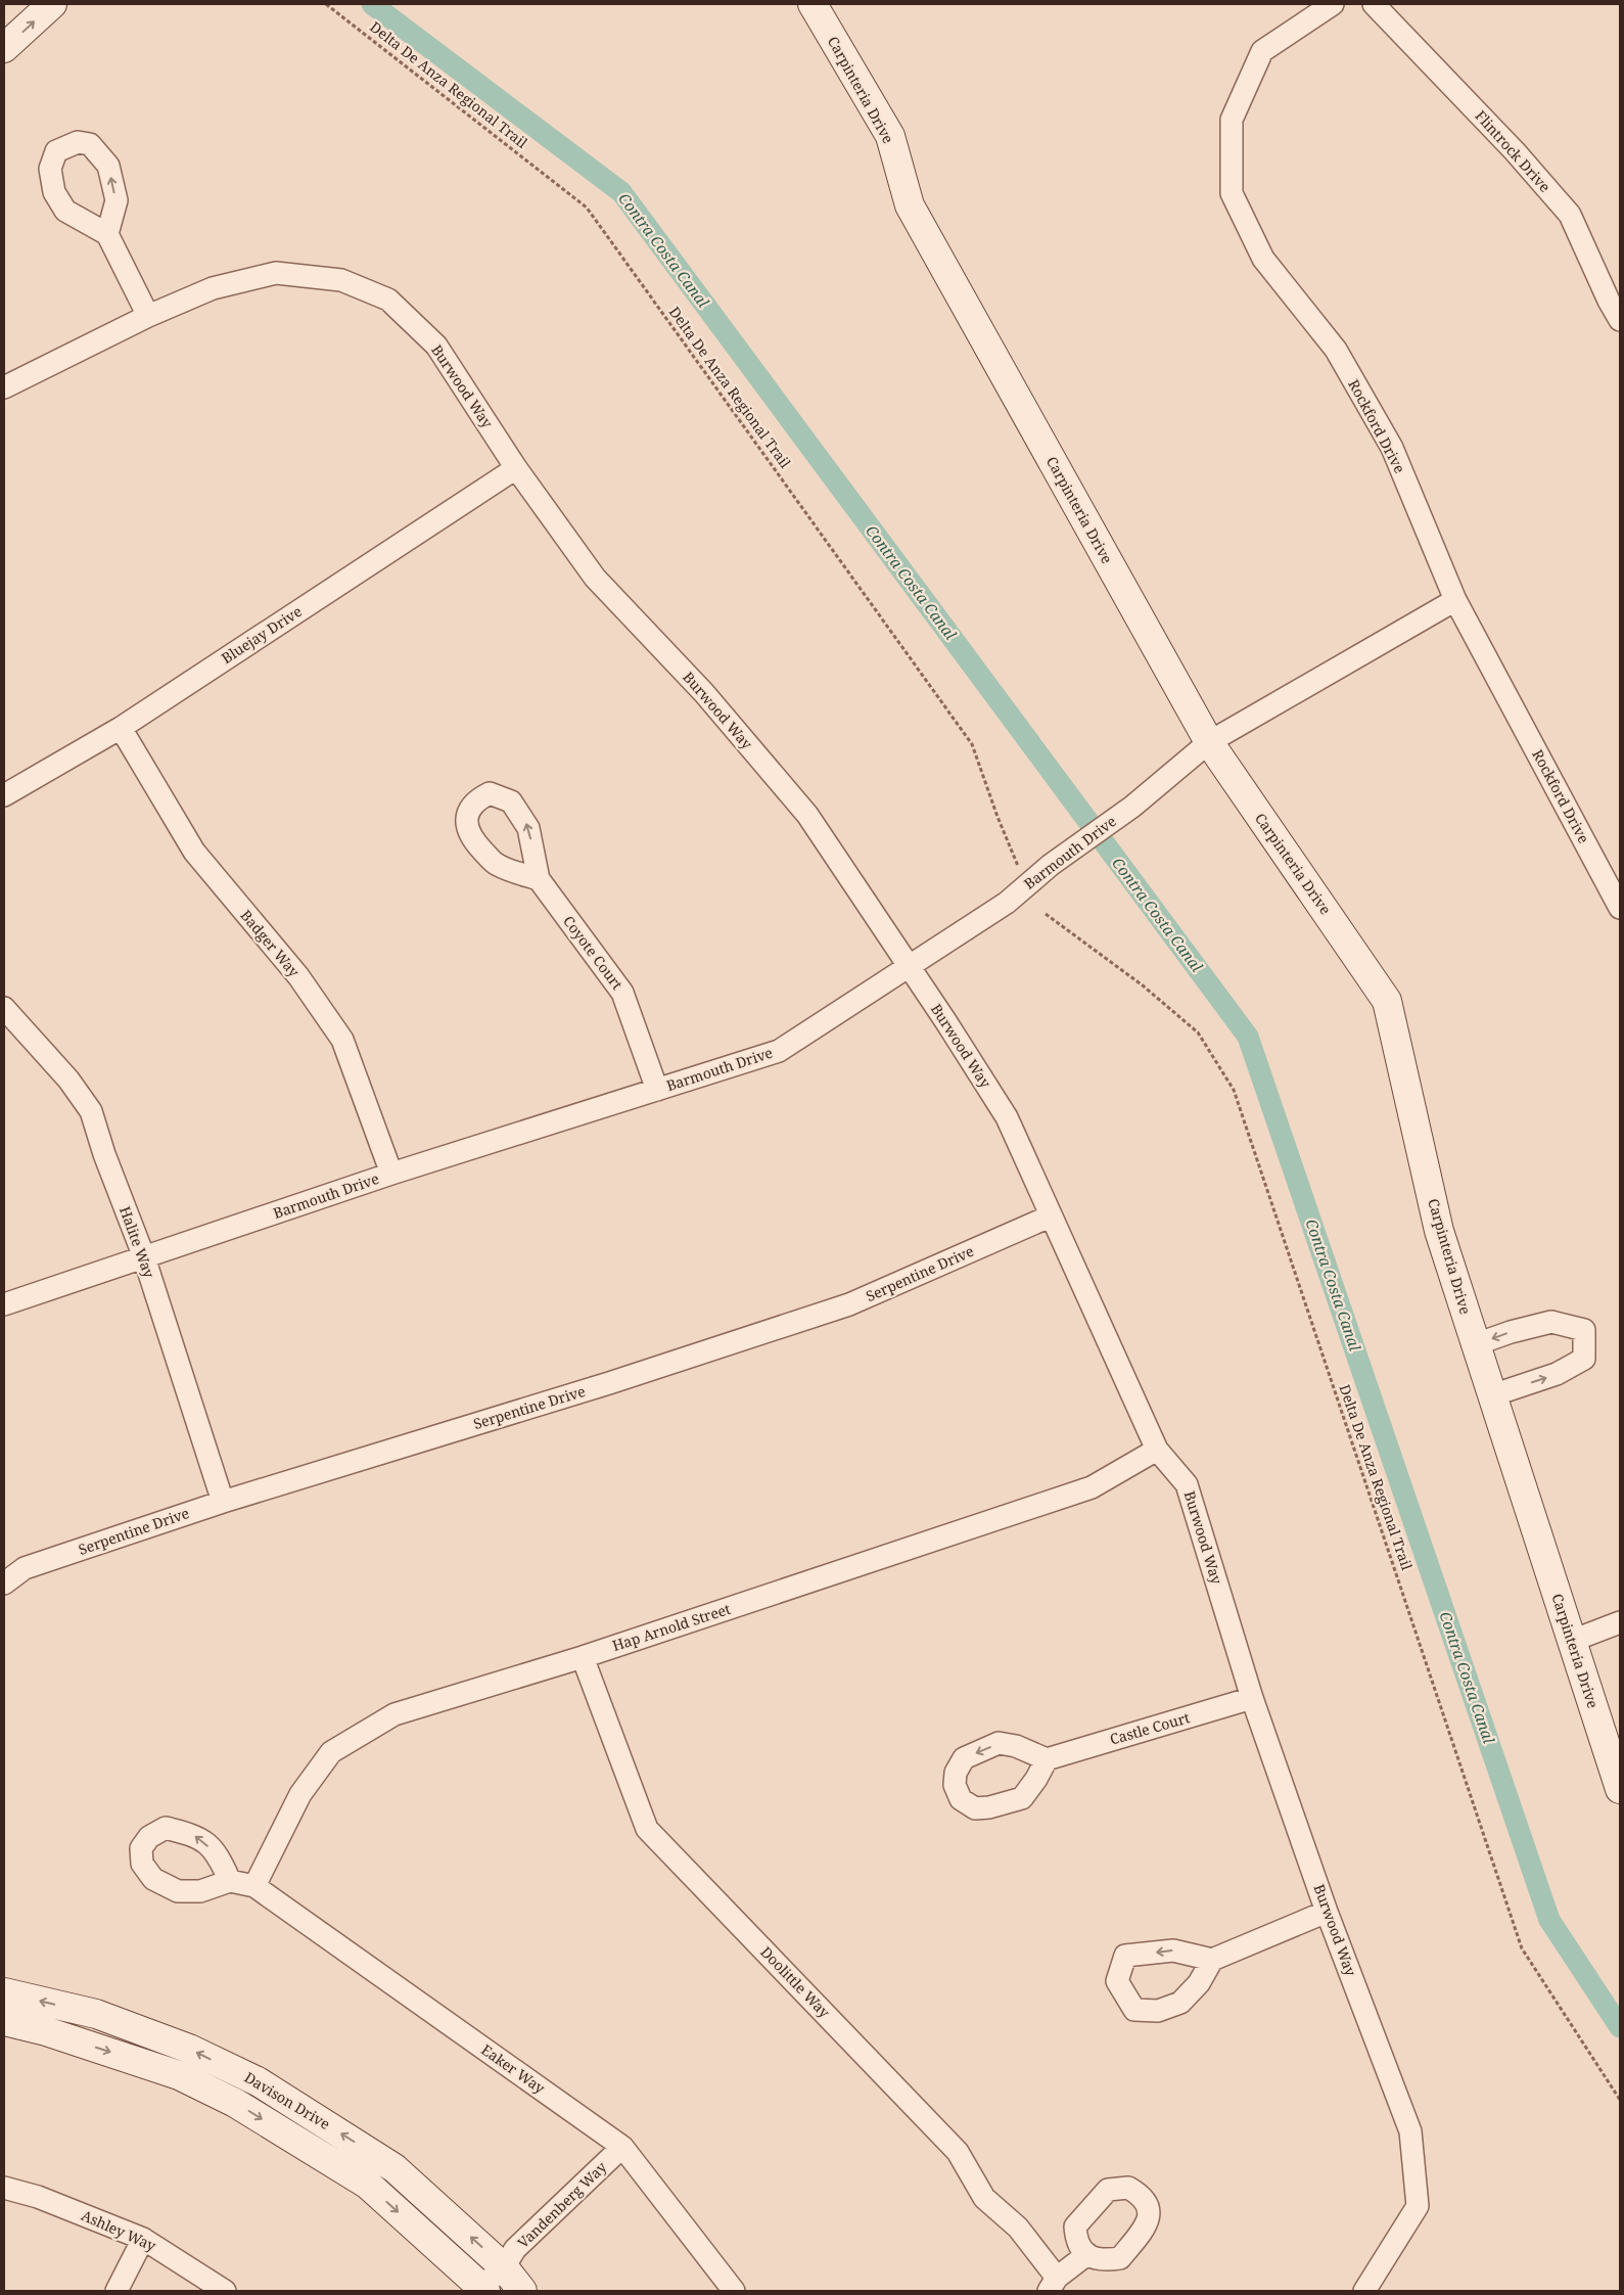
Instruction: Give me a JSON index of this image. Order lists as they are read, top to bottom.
{
  "streets": {
    "street": [
      "Carpinteria Drive",
      "Flintrock Drive",
      "Burwood Way",
      "Rockford Drive",
      "Bluejay Drive",
      "Barmouth Drive",
      "Badger Way",
      "Coyote Court",
      "Halite Way",
      "Serpentine Drive",
      "Hap Arnold Street",
      "Castle Court",
      "Doolittle Way",
      "Eaker Way",
      "Davison Drive",
      "Vandenberg Way",
      "Ashley Way"
    ],
    "path": ["Delta De Anza Regional Trail"]
  },
  "crossings": [
    ["Carpinteria Drive", "Barmouth Drive"],
    ["Burwood Way", "Bluejay Drive"],
    ["Burwood Way", "Barmouth Drive"],
    ["Burwood Way", "Serpentine Drive"],
    ["Burwood Way", "Hap Arnold Street"],
    ["Burwood Way", "Castle Court"],
    ["Rockford Drive", "Barmouth Drive"],
    ["Bluejay Drive", "Badger Way"],
    ["Barmouth Drive", "Badger Way"],
    ["Barmouth Drive", "Coyote Court"],
    ["Barmouth Drive", "Halite Way"],
    ["Halite Way", "Serpentine Drive"],
    ["Hap Arnold Street", "Doolittle Way"],
    ["Hap Arnold Street", "Eaker Way"],
    ["Eaker Way", "Vandenberg Way"],
    ["Davison Drive", "Vandenberg Way"]
  ],
  "water": ["Contra Costa Canal"]
}
